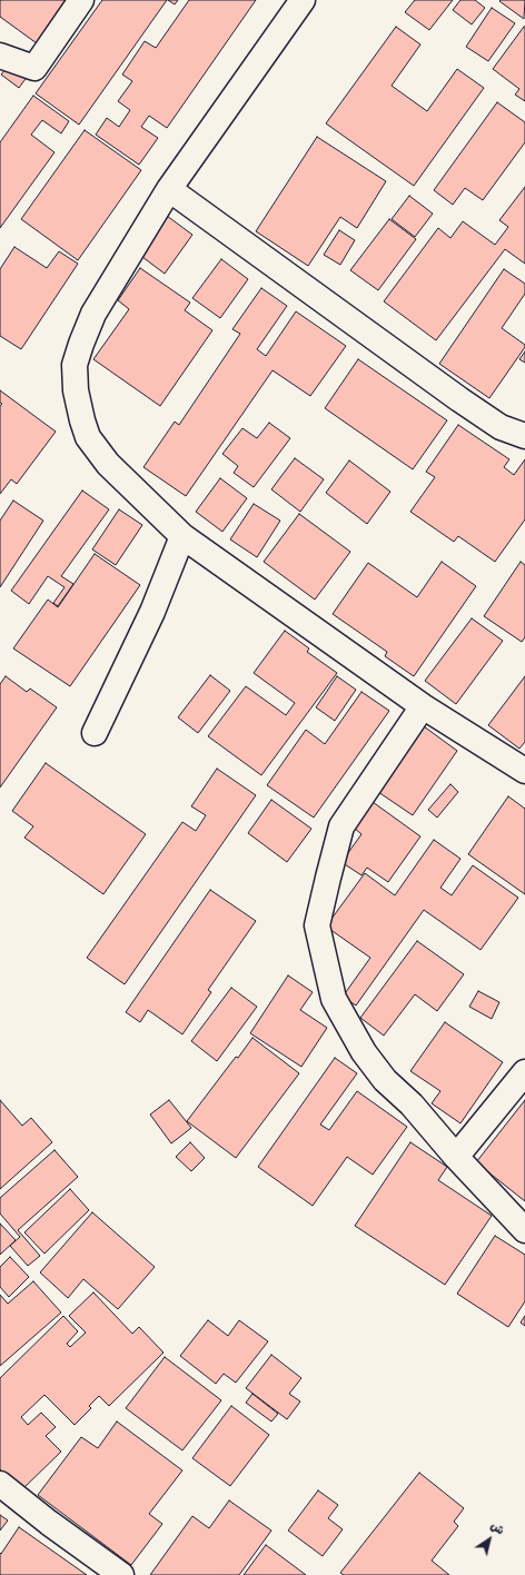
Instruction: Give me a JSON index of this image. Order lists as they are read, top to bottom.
{
  "north": "top right"
}
